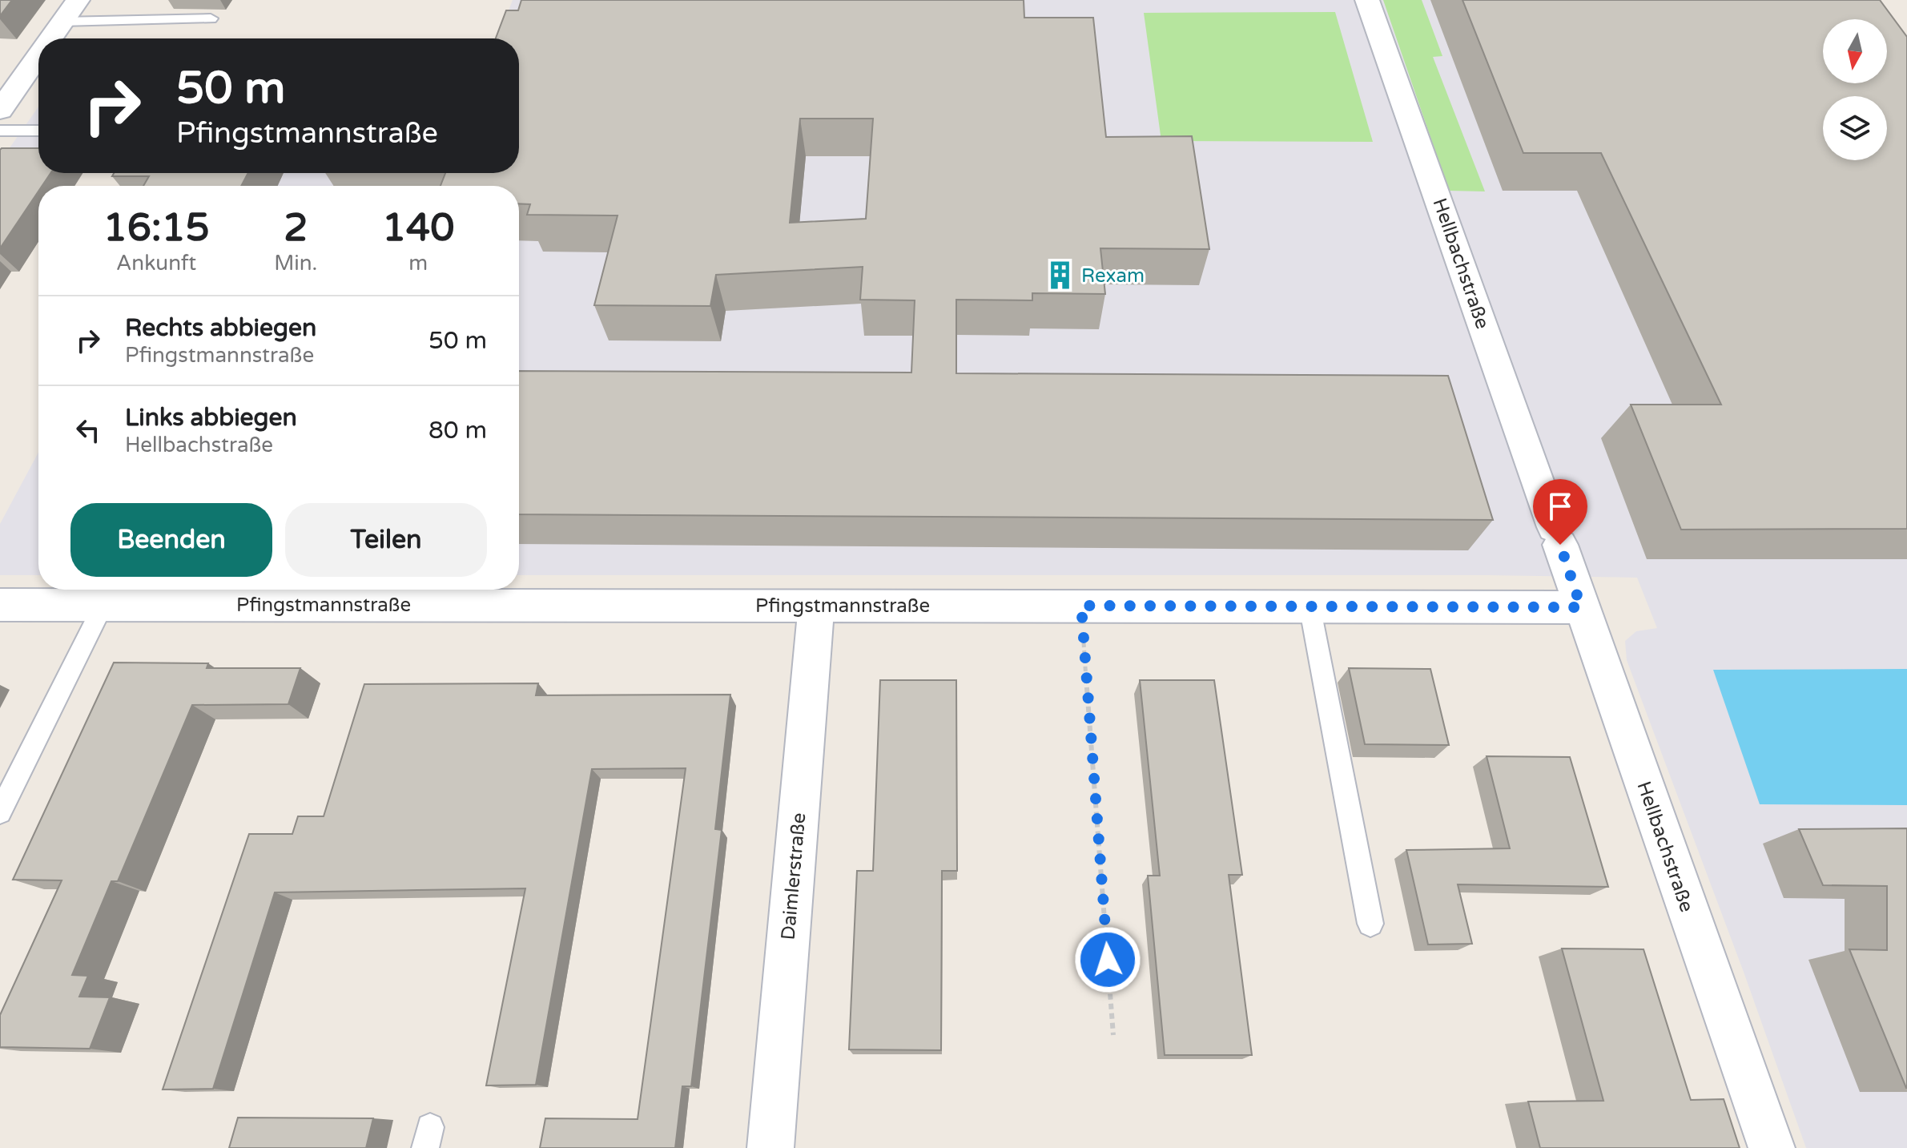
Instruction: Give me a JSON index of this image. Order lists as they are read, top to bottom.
{
  "streets": {
    "street": ["Hellbachstraße", "Pfingstmannstraße", "Daimlerstraße"]
  },
  "crossings": [
    ["Hellbachstraße", "Pfingstmannstraße"],
    ["Pfingstmannstraße", "Daimlerstraße"]
  ],
  "places": {
    "building": ["Rexam"]
  },
  "north": "bottom",
  "page": {
    "turn": ["50 m", "Pfingstmannstraße"],
    "eta": [
      "16:15",
      "Ankunft",
      "2",
      "Min.",
      "140",
      "m"
    ],
    "list": [
      {
        "name": "Rechts abbiegen",
        "note": "Pfingstmannstraße",
        "value": "50 m"
      },
      {
        "name": "Links abbiegen",
        "note": "Hellbachstraße",
        "value": "80 m"
      }
    ],
    "buttons": ["Beenden", "Teilen"]
  }
}
